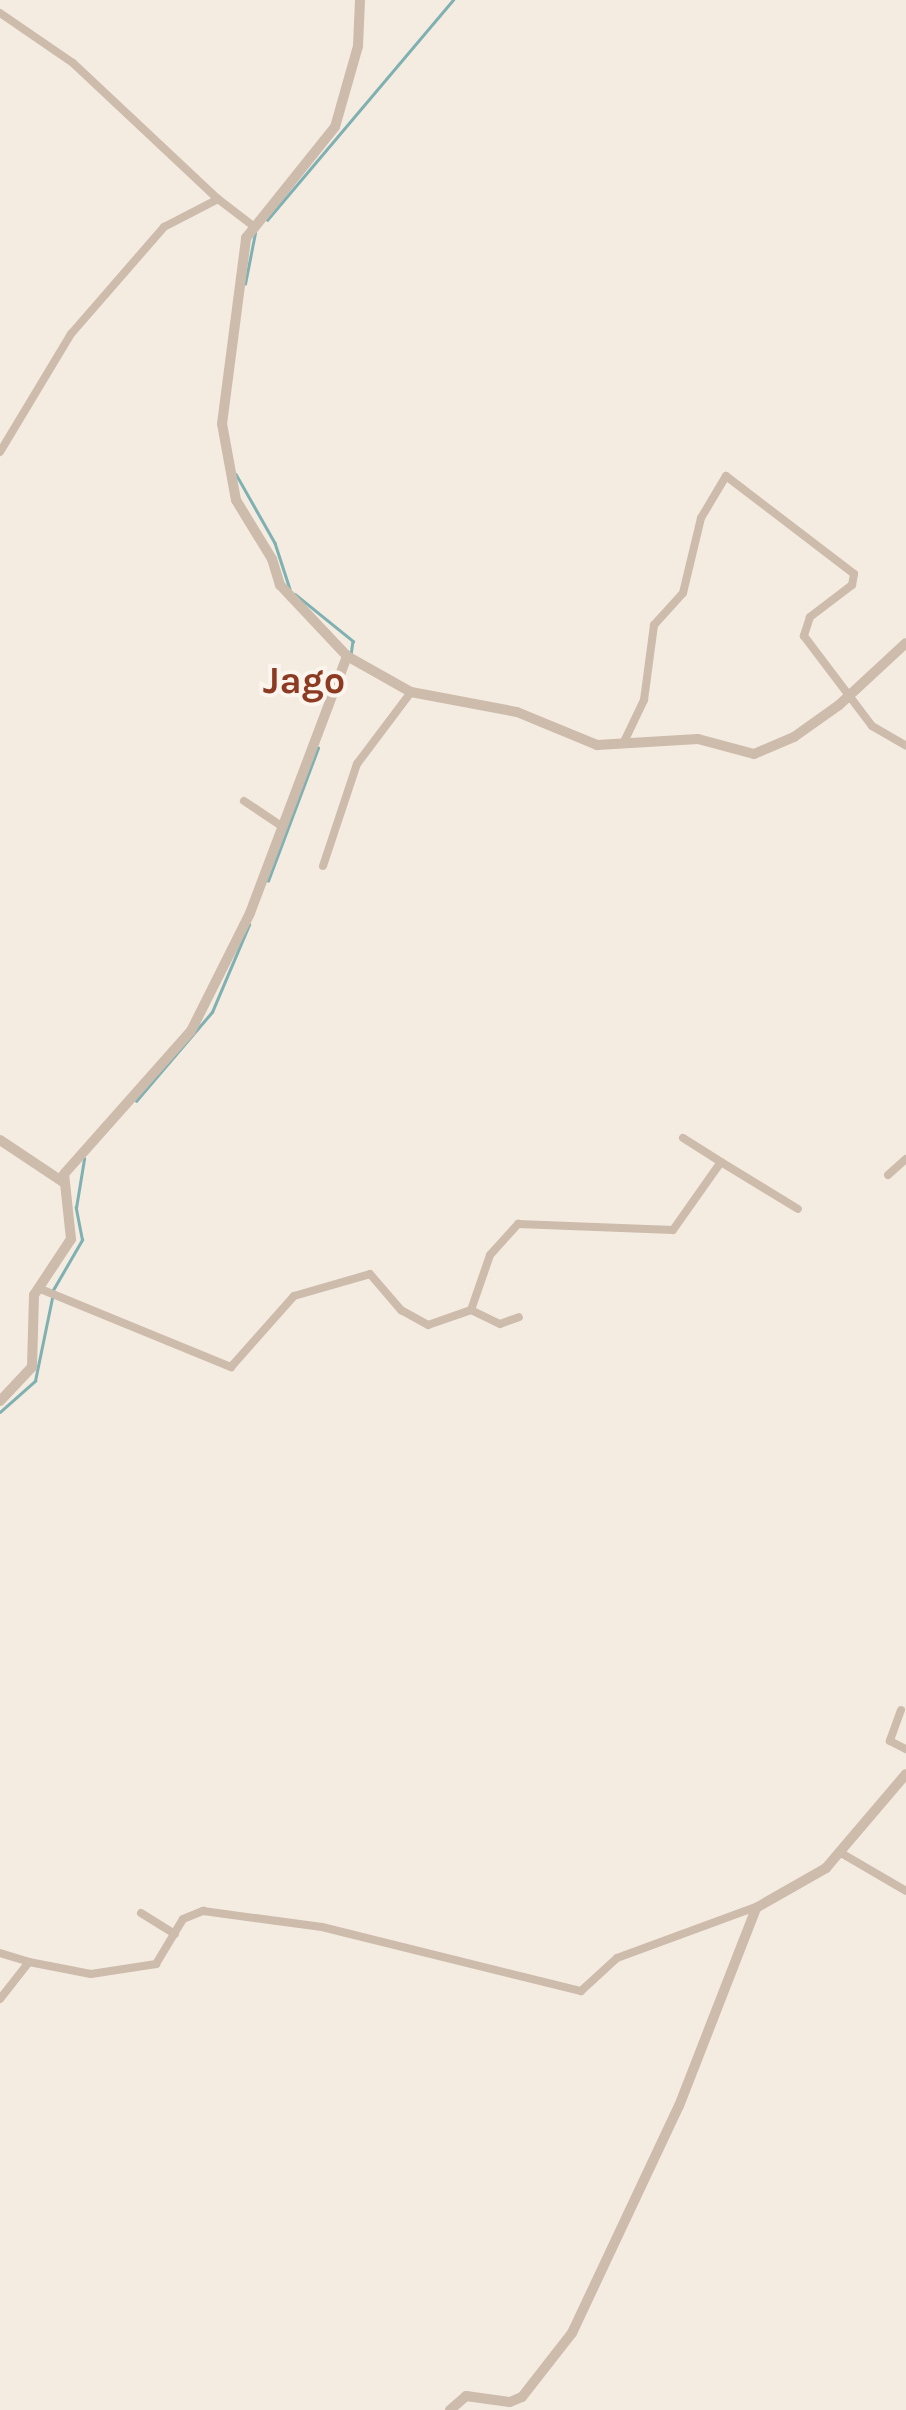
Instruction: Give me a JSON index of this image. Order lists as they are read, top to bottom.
{
  "districts": ["Jago"]
}
